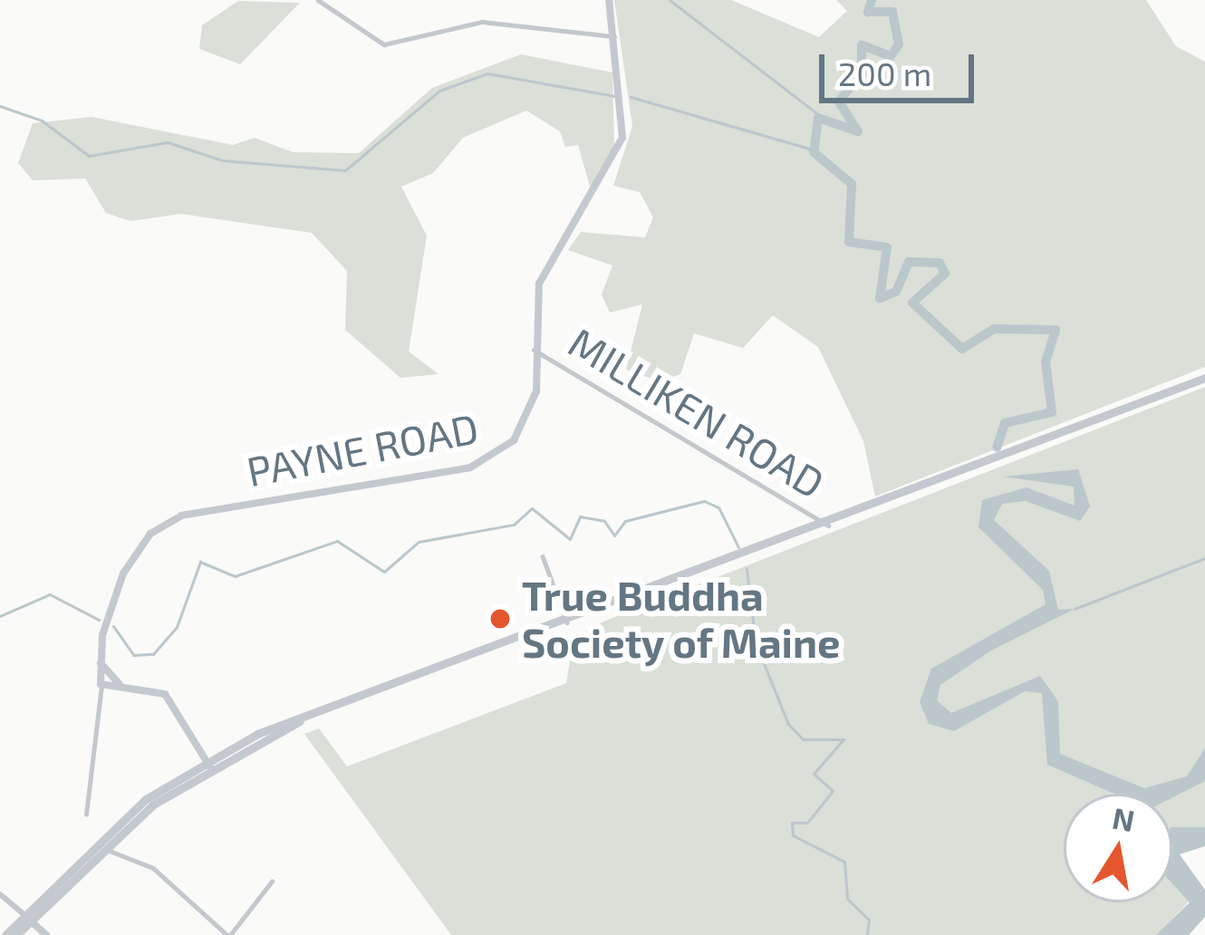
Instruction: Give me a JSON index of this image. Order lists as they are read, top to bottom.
{
  "streets": {
    "main road": ["PAYNE ROAD"],
    "street": ["MILLIKEN ROAD"]
  },
  "crossings": [
    ["MILLIKEN ROAD", "PAYNE ROAD"]
  ],
  "places": ["True Buddha Society of Maine"],
  "scale_bar": "200 m",
  "north": "top"
}
